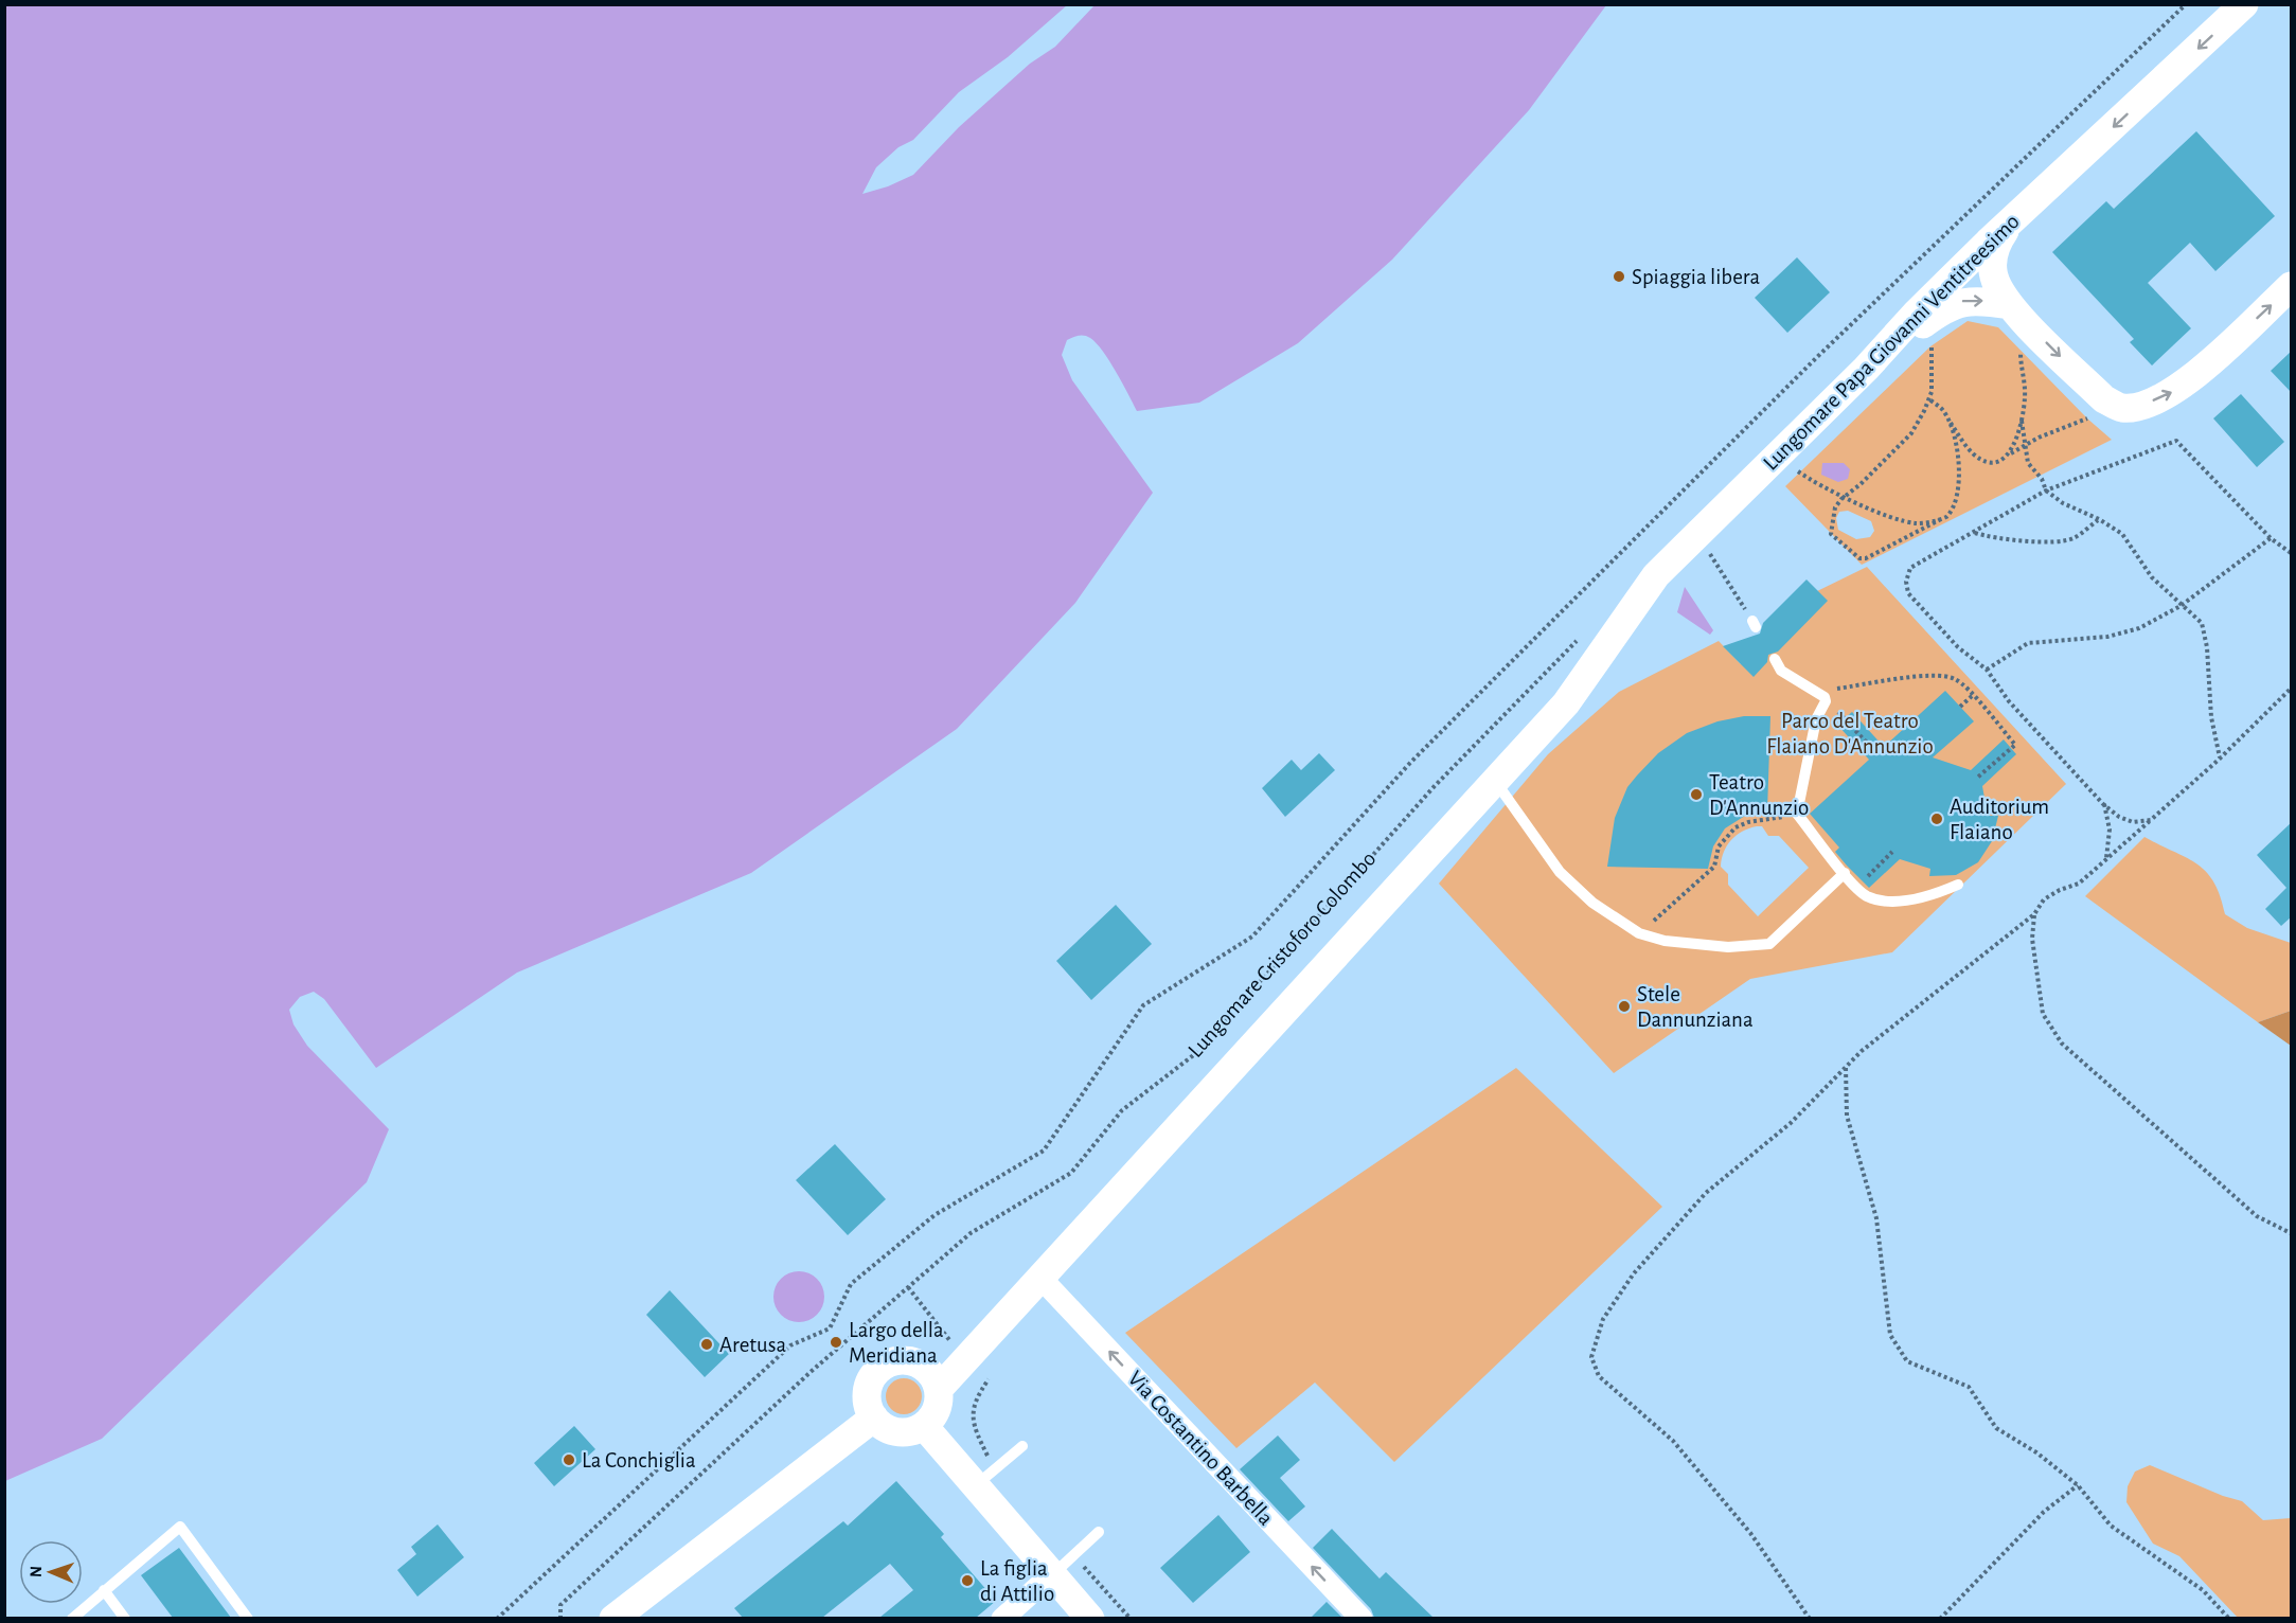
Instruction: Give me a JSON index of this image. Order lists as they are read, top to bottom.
{
  "streets": {
    "street": ["Lungomare Papa Giovanni Ventitreesimo", "Lungomare Cristoforo Colombo", "Via Costantino Barbella"]
  },
  "crossings": [
    ["Lungomare Papa Giovanni Ventitreesimo", "Lungomare Cristoforo Colombo"],
    ["Lungomare Cristoforo Colombo", "Via Costantino Barbella"]
  ],
  "parks": ["Parco del Teatro Flaiano D'Annunzio"],
  "places": [
    "Spiaggia libera",
    "Teatro D'Annunzio",
    "Auditorium Flaiano",
    "Stele Dannunziana",
    "Largo della Meridiana",
    "Aretusa",
    "La Conchiglia",
    "La figlia di Attilio"
  ],
  "north": "left"
}
